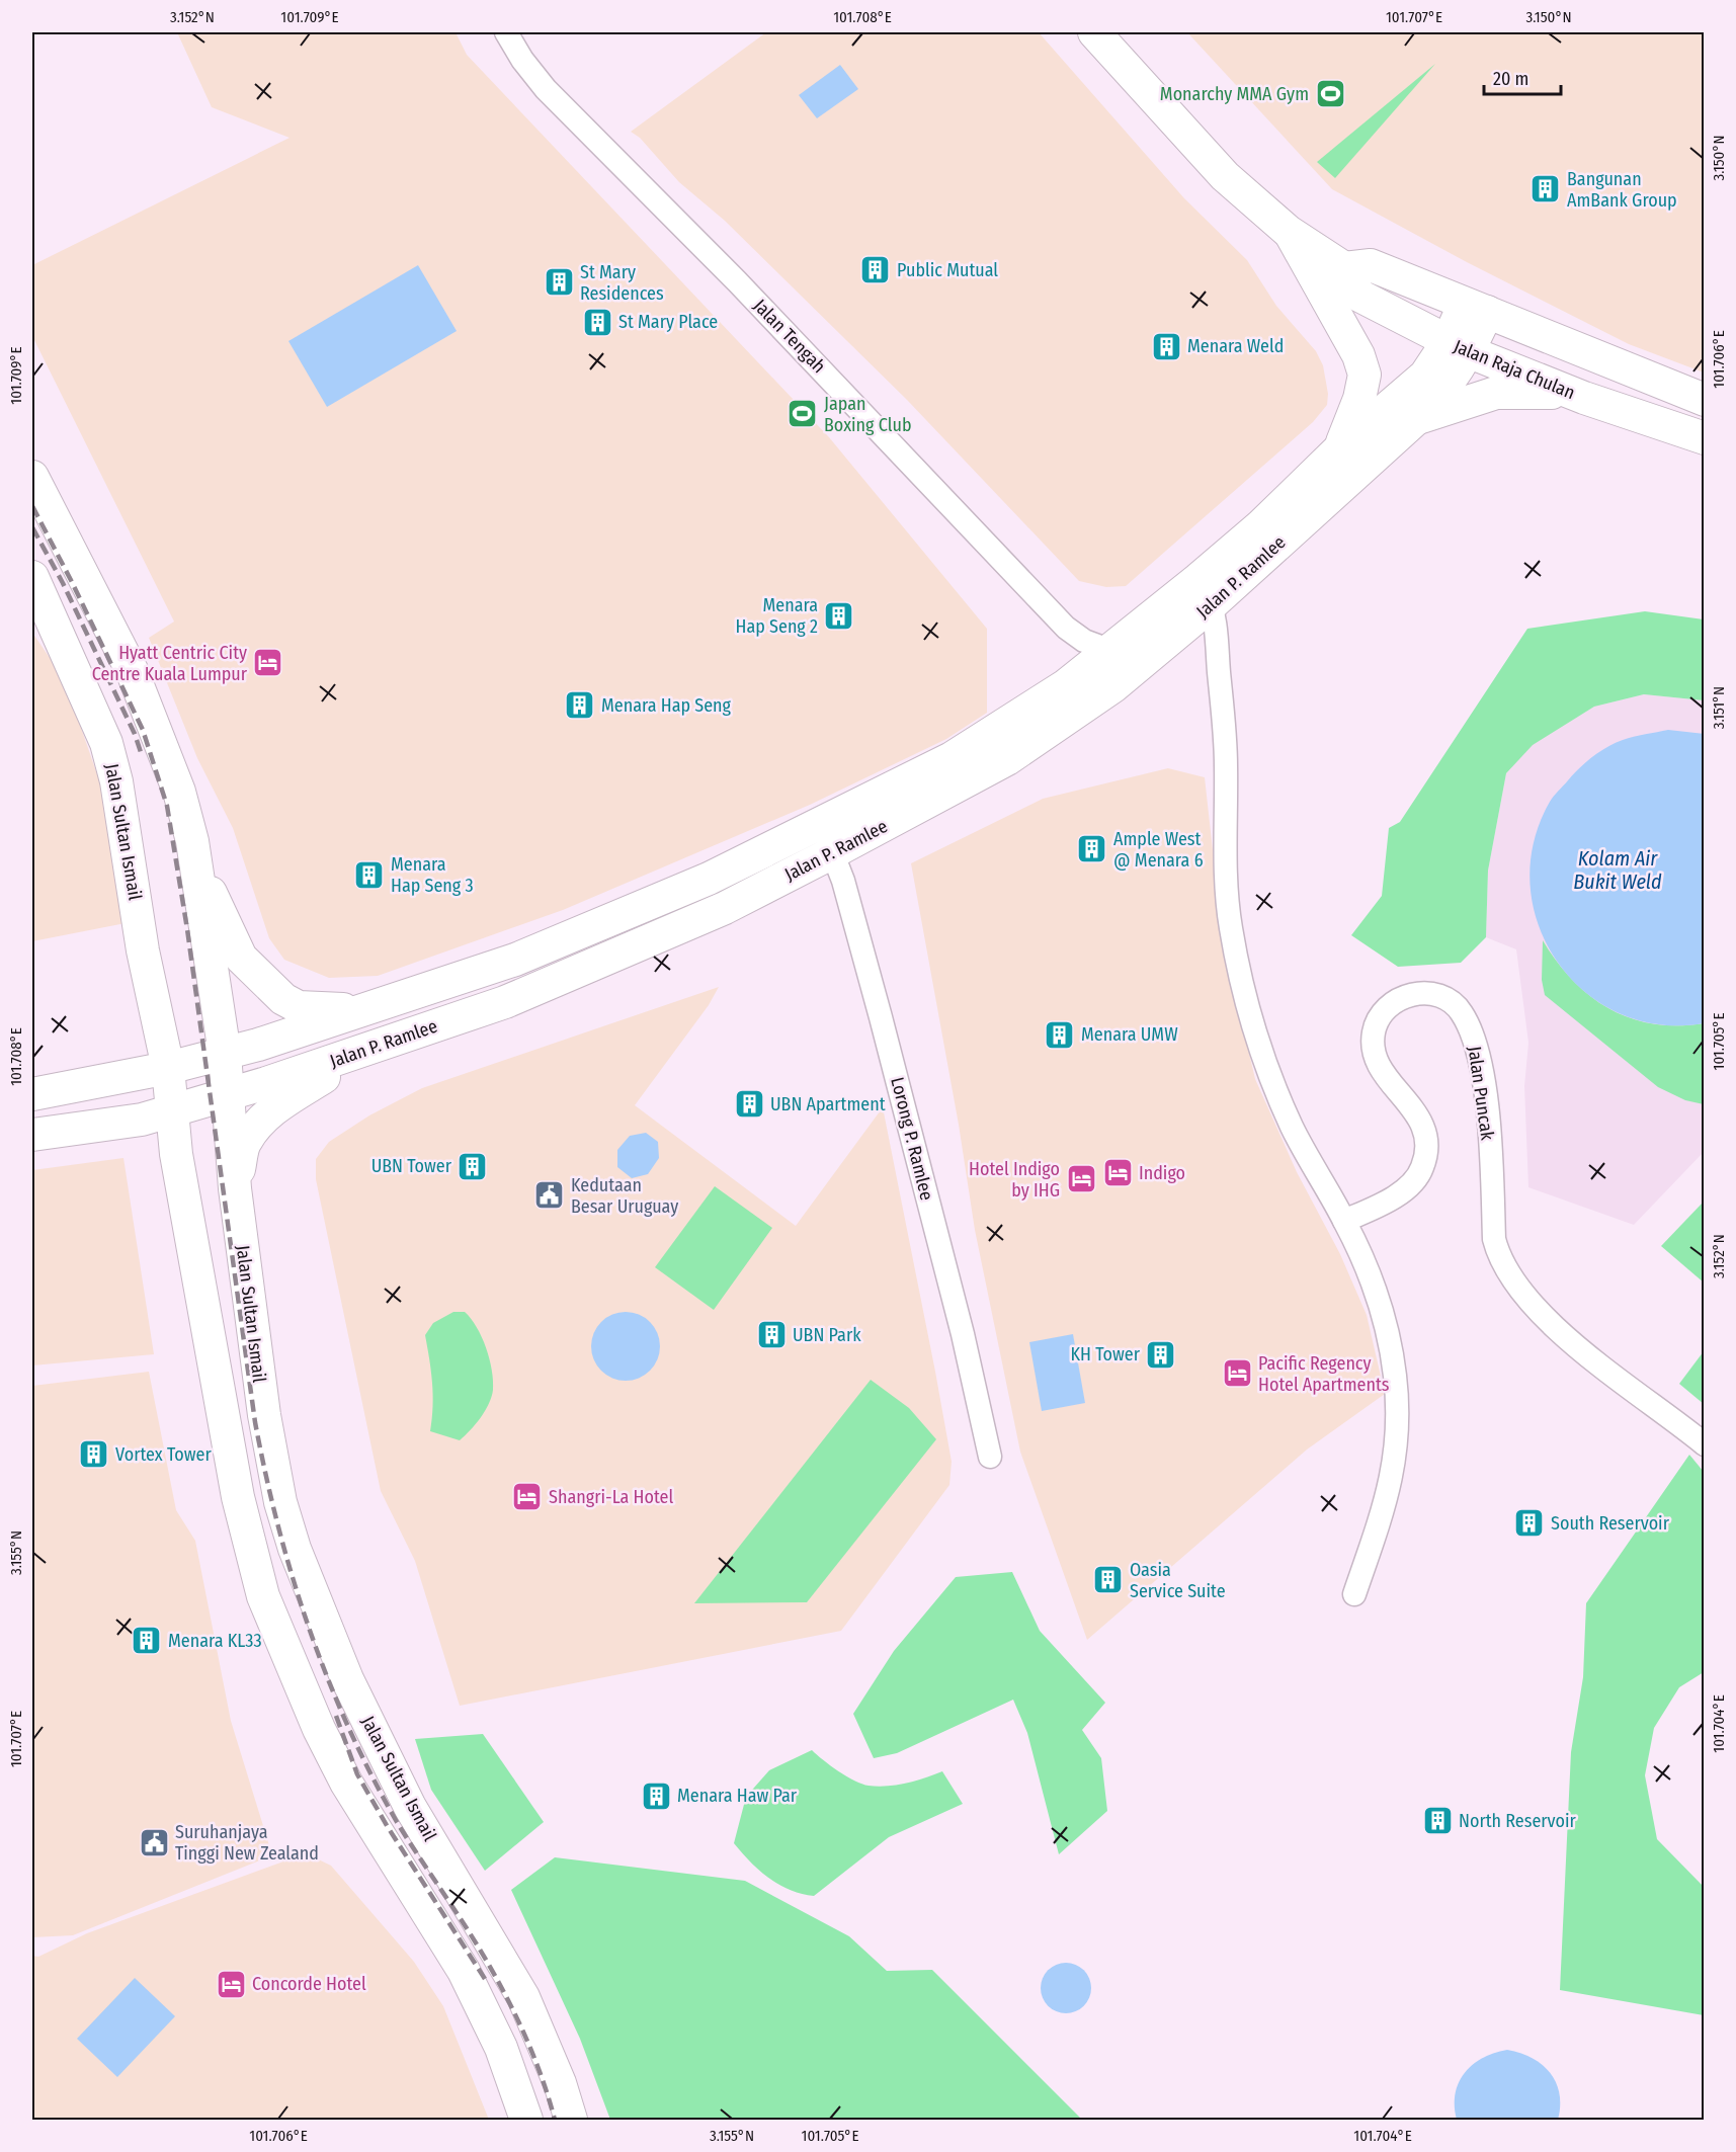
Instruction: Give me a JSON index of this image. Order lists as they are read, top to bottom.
{
  "streets": {
    "main road": ["Jalan Raja Chulan", "Jalan P. Ramlee", "Jalan Sultan Ismail"],
    "street": ["Jalan Tengah", "Jalan Puncak", "Lorong P. Ramlee"]
  },
  "crossings": [
    ["Jalan Tengah", "Jalan P. Ramlee"],
    ["Jalan Raja Chulan", "Jalan P. Ramlee"],
    ["Jalan P. Ramlee", "Jalan Sultan Ismail"],
    ["Jalan P. Ramlee", "Lorong P. Ramlee"]
  ],
  "water": ["Kolam Air Bukit Weld"],
  "places": {
    "sports": ["Monarchy MMA Gym", "Japan Boxing Club"],
    "building": [
      "Bangunan AmBank Group",
      "Public Mutual",
      "St Mary Residences",
      "St Mary Place",
      "Menara Weld",
      "Menara Hap Seng 2",
      "Menara Hap Seng",
      "Ample West @ Menara 6",
      "Menara Hap Seng 3",
      "Menara UMW",
      "UBN Apartment",
      "UBN Tower",
      "UBN Park",
      "KH Tower",
      "Vortex Tower",
      "South Reservoir",
      "Oasia Service Suite",
      "Menara KL33",
      "Menara Haw Par",
      "North Reservoir"
    ],
    "hotel": [
      "Hyatt Centric City Centre Kuala Lumpur",
      "Indigo",
      "Hotel Indigo by IHG",
      "Pacific Regency Hotel Apartments",
      "Shangri-La Hotel",
      "Concorde Hotel"
    ],
    "public building": ["Kedutaan Besar Uruguay", "Suruhanjaya Tinggi New Zealand"]
  },
  "scale_bar": "20 m",
  "coordinates": [
    "3.152°N",
    "101.709°E",
    "101.708°E",
    "101.707°E",
    "3.150°N",
    "101.706°E",
    "3.151°N",
    "101.705°E",
    "3.155°N",
    "101.704°E"
  ]
}
